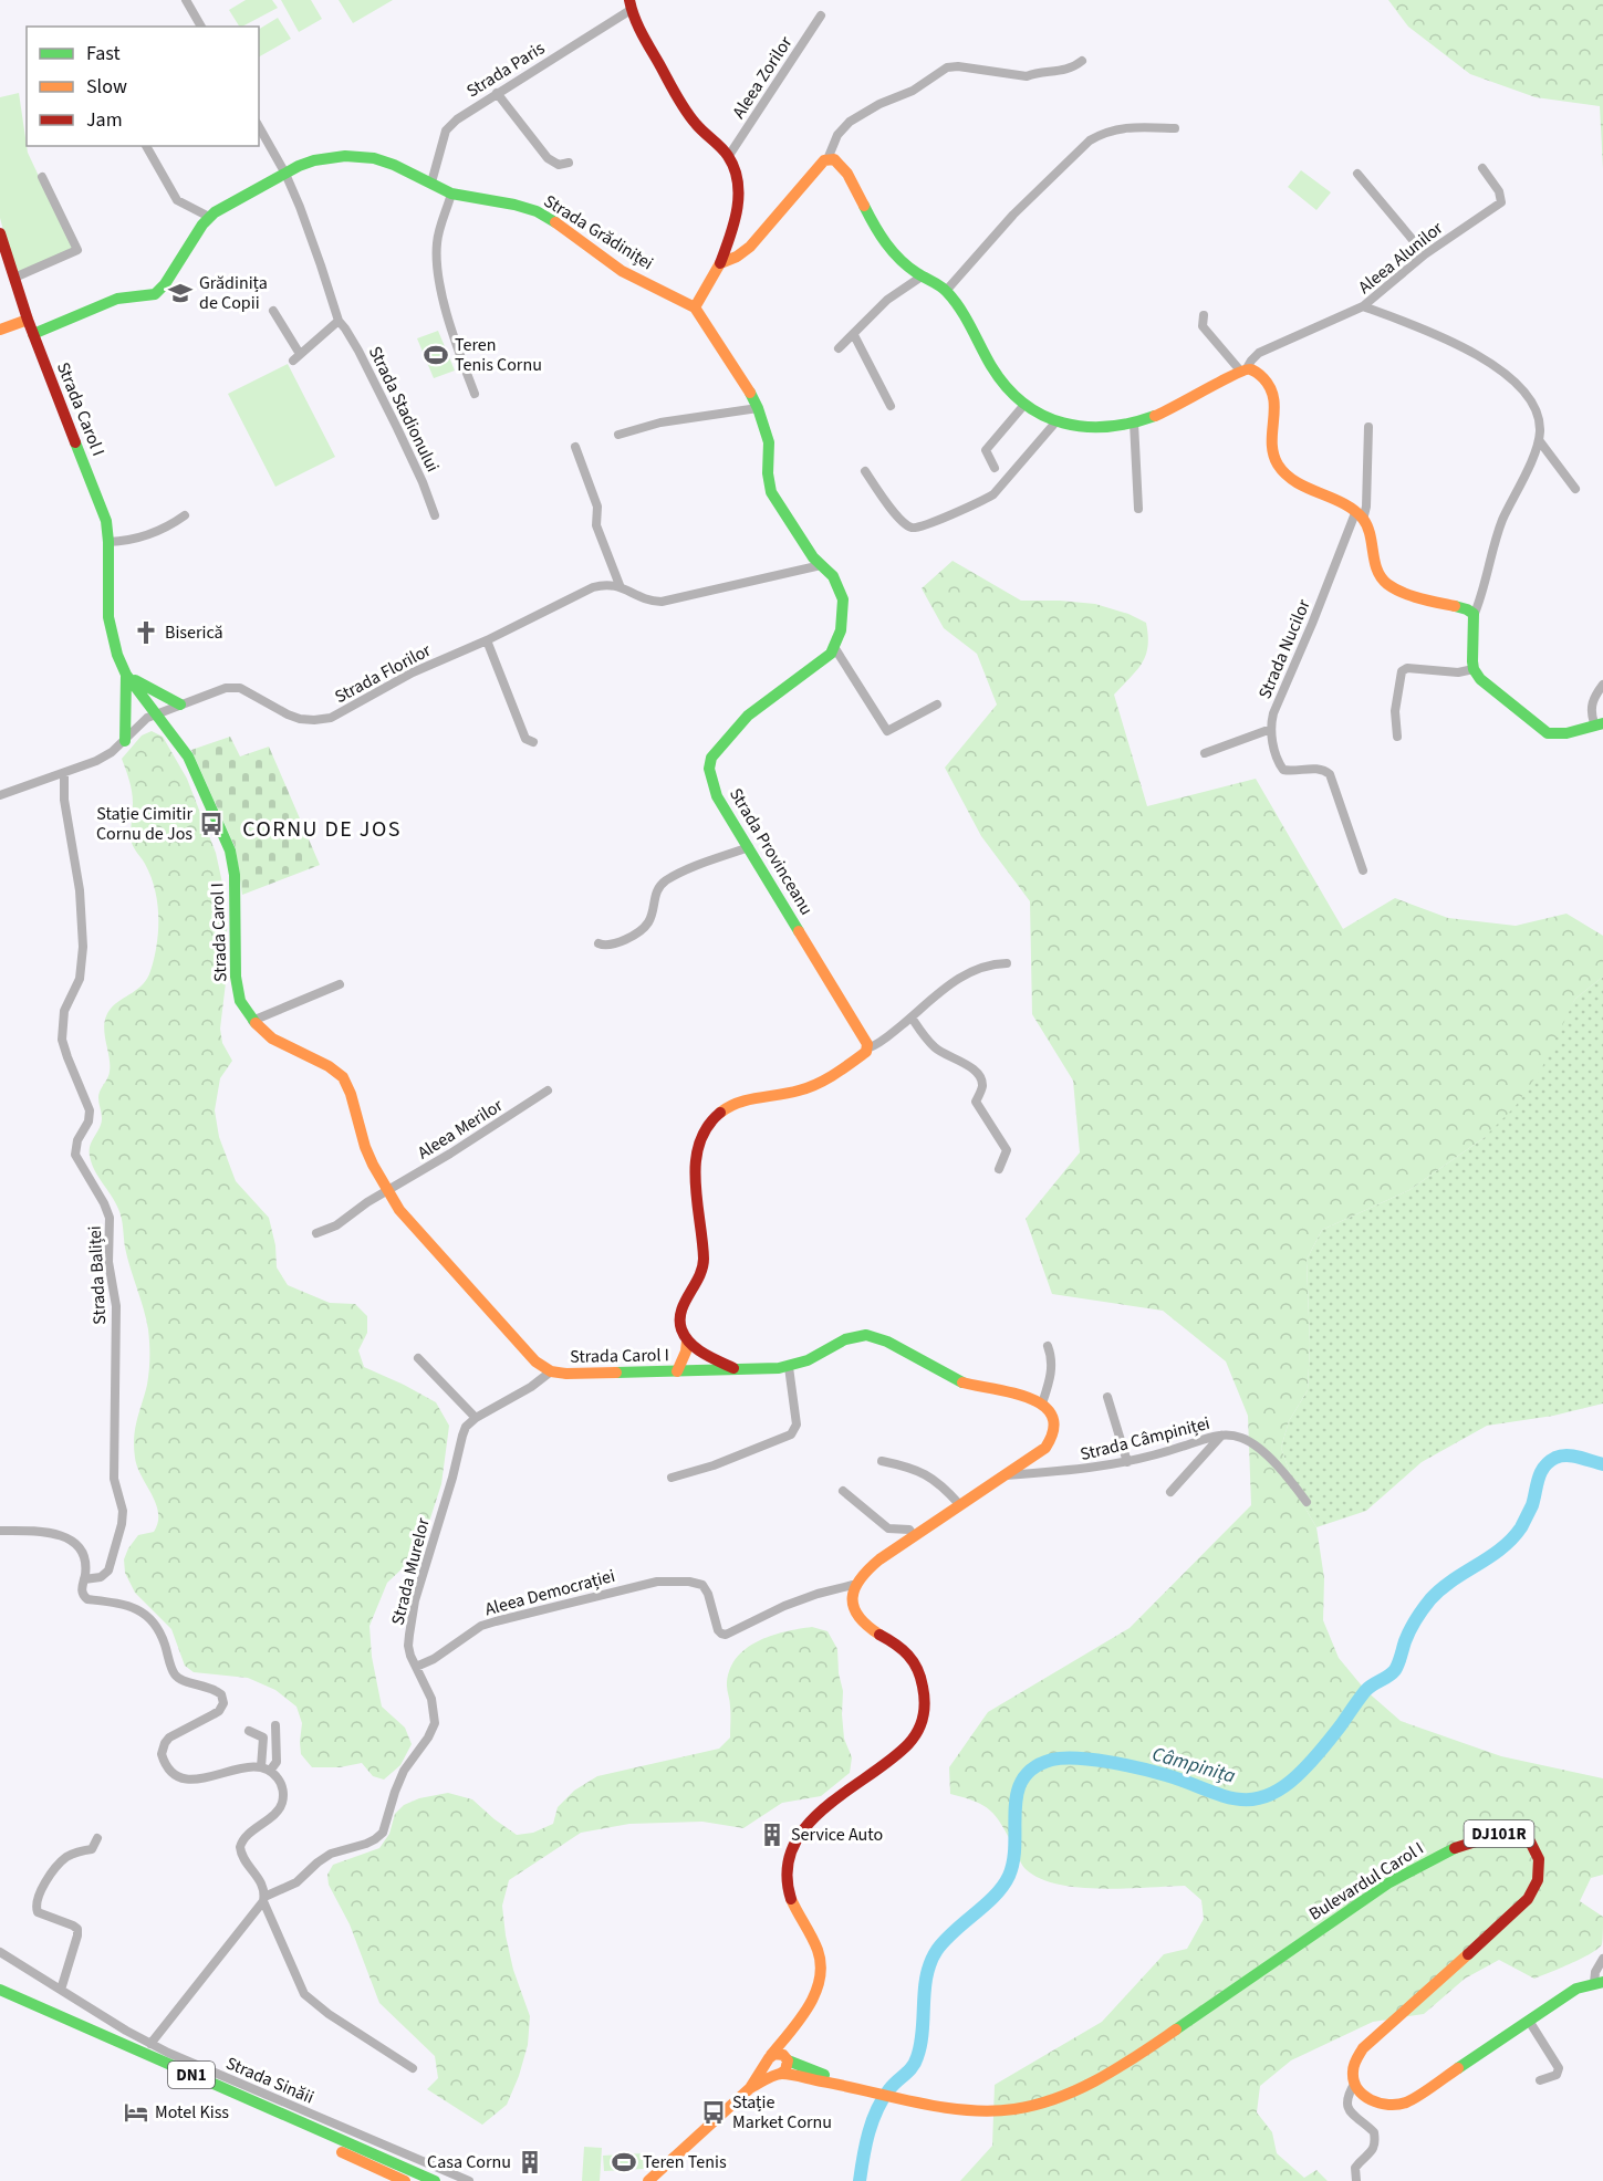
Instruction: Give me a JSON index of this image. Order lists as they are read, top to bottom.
{
  "streets": {
    "main road": [
      "Strada Grădiniței",
      "Strada Carol I",
      "Strada Provinceanu",
      "DJ101R",
      "Bulevardul Carol I",
      "DN1"
    ],
    "street": [
      "Strada Paris",
      "Aleea Zorilor",
      "Aleea Alunilor",
      "Strada Stadionului",
      "Strada Nucilor",
      "Strada Florilor",
      "Aleea Merilor",
      "Strada Baliței",
      "Strada Câmpiniței",
      "Strada Murelor",
      "Aleea Democrației",
      "Strada Sinăii"
    ]
  },
  "crossings": [
    ["Strada Paris", "Strada Grădiniței"],
    ["Strada Grădiniței", "Strada Carol I"],
    ["Strada Grădiniței", "Strada Stadionului"],
    ["Strada Carol I", "Strada Florilor"],
    ["Strada Carol I", "Aleea Merilor"],
    ["Strada Florilor", "Strada Baliței"],
    ["Strada Murelor", "Aleea Democrației"],
    ["DJ101R", "Bulevardul Carol I"]
  ],
  "districts": ["CORNU DE JOS"],
  "water": ["Câmpinița"],
  "places": {
    "school or university": ["Grădinița de Copii"],
    "sports": ["Teren Tenis Cornu", "Teren Tenis"],
    "church": ["Biserică"],
    "bus stop": ["Stație Cimitir Cornu de Jos", "Stație Market Cornu"],
    "building": ["Service Auto", "Casa Cornu"],
    "hotel": ["Motel Kiss"]
  },
  "legend": ["Fast", "Slow", "Jam"]
}
